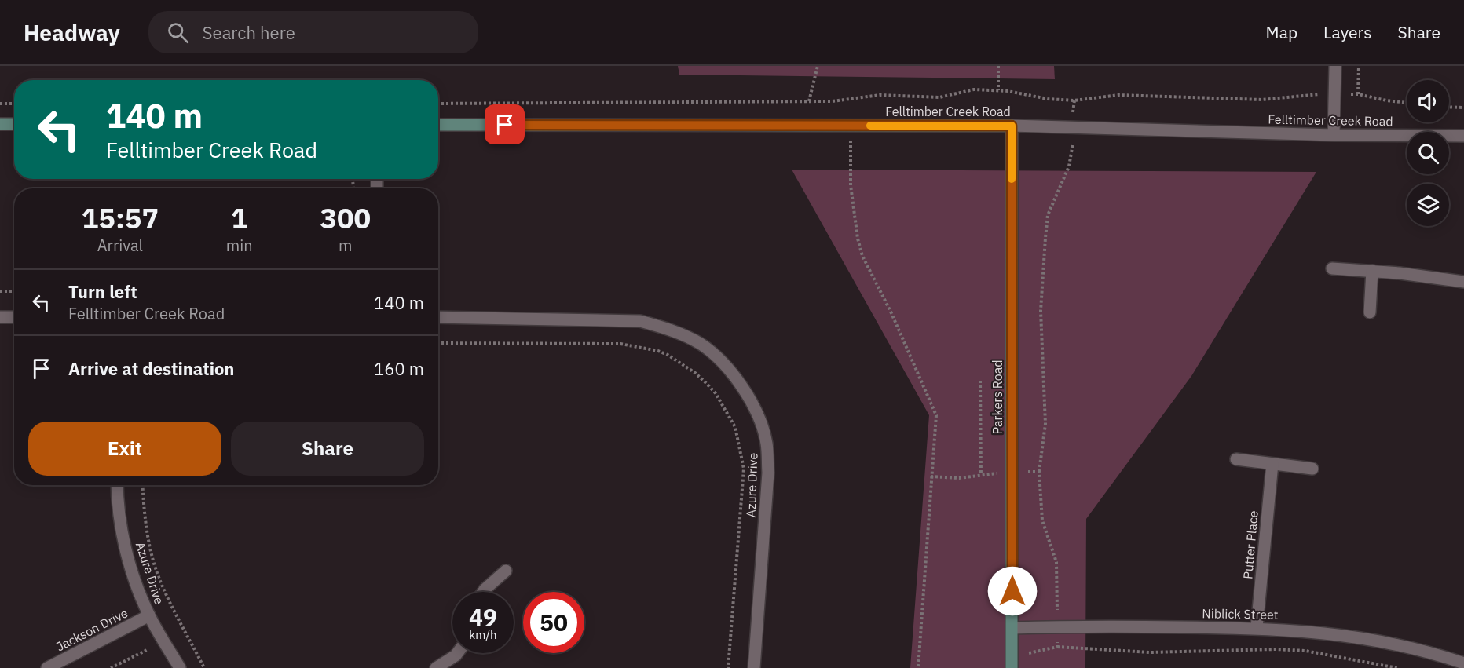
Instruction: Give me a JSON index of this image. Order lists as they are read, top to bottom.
{
  "streets": {
    "main road": ["Felltimber Creek Road", "Parkers Road"],
    "street": [
      "Azure Drive",
      "Putter Place",
      "Niblick Street",
      "Jackson Drive"
    ]
  },
  "crossings": [
    ["Felltimber Creek Road", "Parkers Road"],
    ["Parkers Road", "Niblick Street"],
    ["Azure Drive", "Jackson Drive"],
    ["Putter Place", "Niblick Street"]
  ],
  "page": {
    "header": "Headway",
    "search": "Search here",
    "nav": ["Map", "Layers", "Share"],
    "turn": ["140 m", "Felltimber Creek Road"],
    "eta": [
      "15:57",
      "Arrival",
      "1",
      "min",
      "300",
      "m"
    ],
    "list": [
      {
        "name": "Turn left",
        "note": "Felltimber Creek Road",
        "value": "140 m"
      },
      {
        "name": "Arrive at destination",
        "value": "160 m"
      }
    ],
    "buttons": ["Exit", "Share"],
    "speed": "49 km/h",
    "limit": "50"
  }
}
